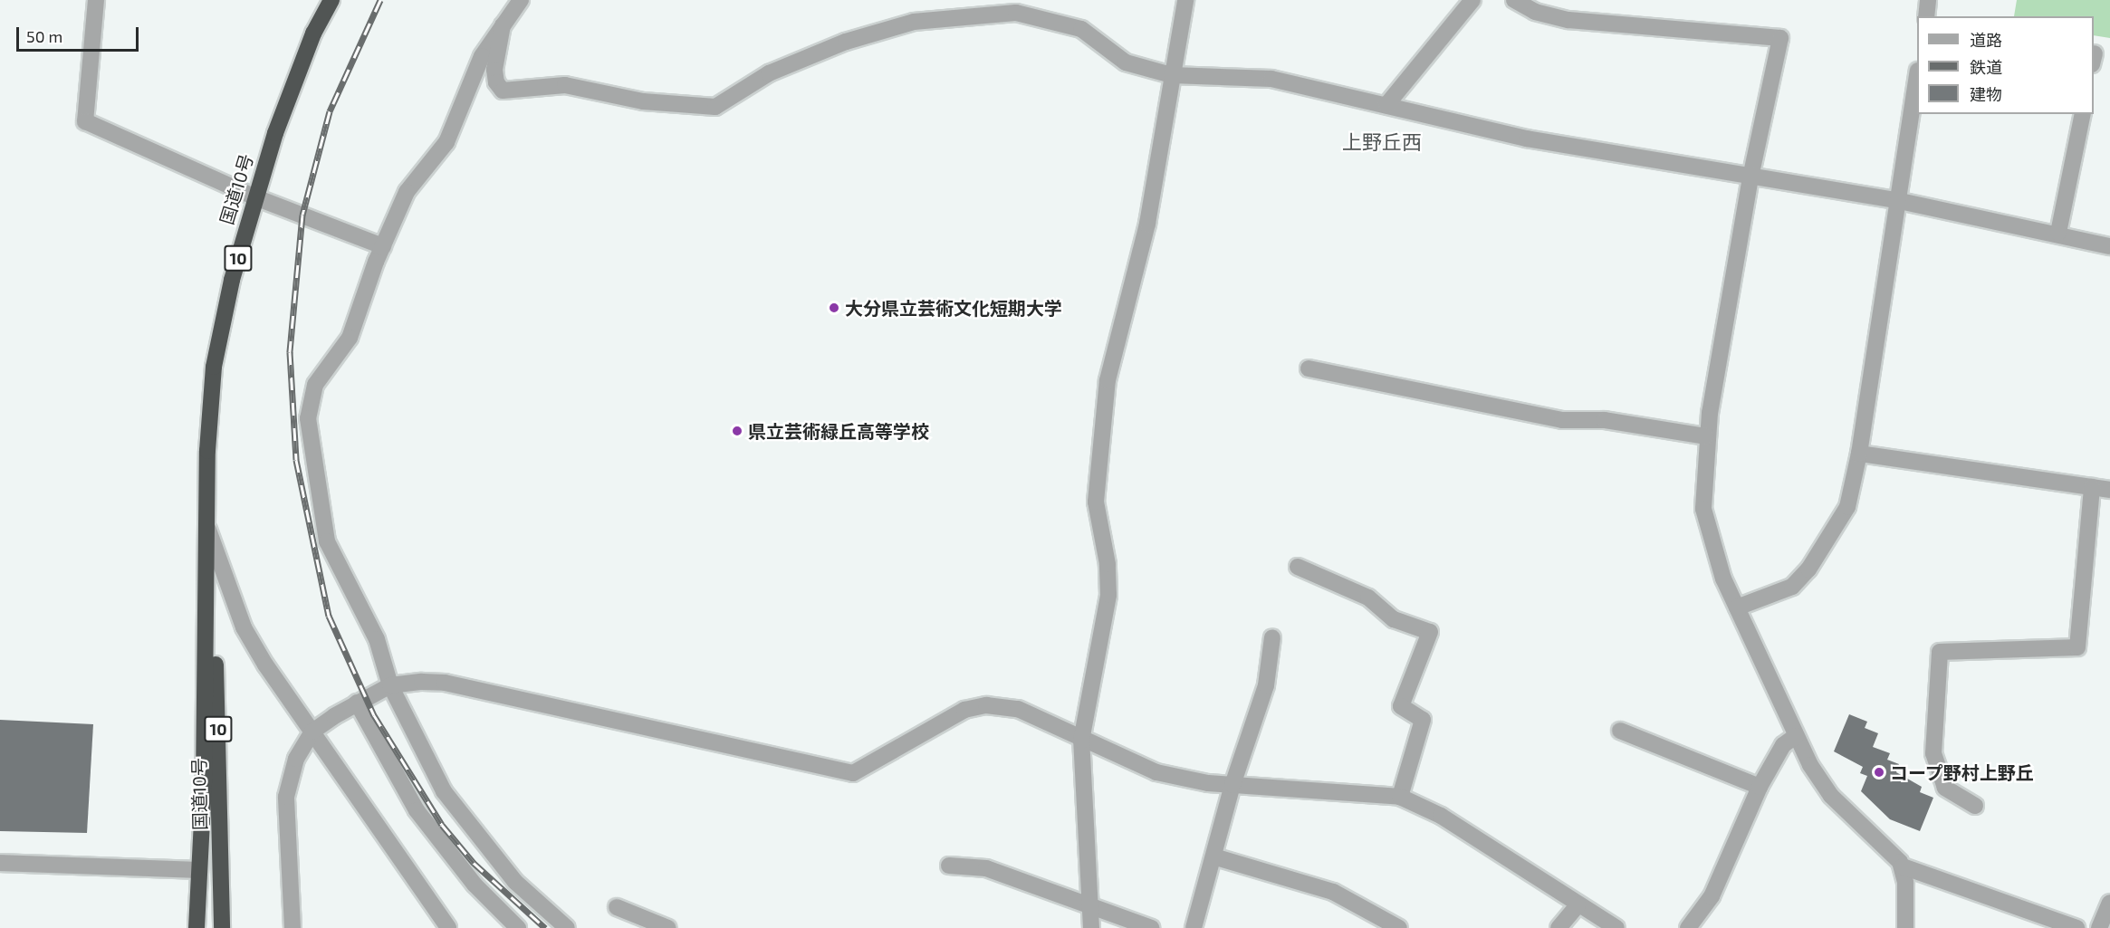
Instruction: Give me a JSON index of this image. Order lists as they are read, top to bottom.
{
  "streets": {
    "highway": ["国道10号", "10"]
  },
  "districts": ["上野丘西"],
  "places": ["大分県立芸術文化短期大学", "県立芸術緑丘高等学校", "コープ野村上野丘"],
  "legend": ["道路", "鉄道", "建物"],
  "scale_bar": "50 m"
}
